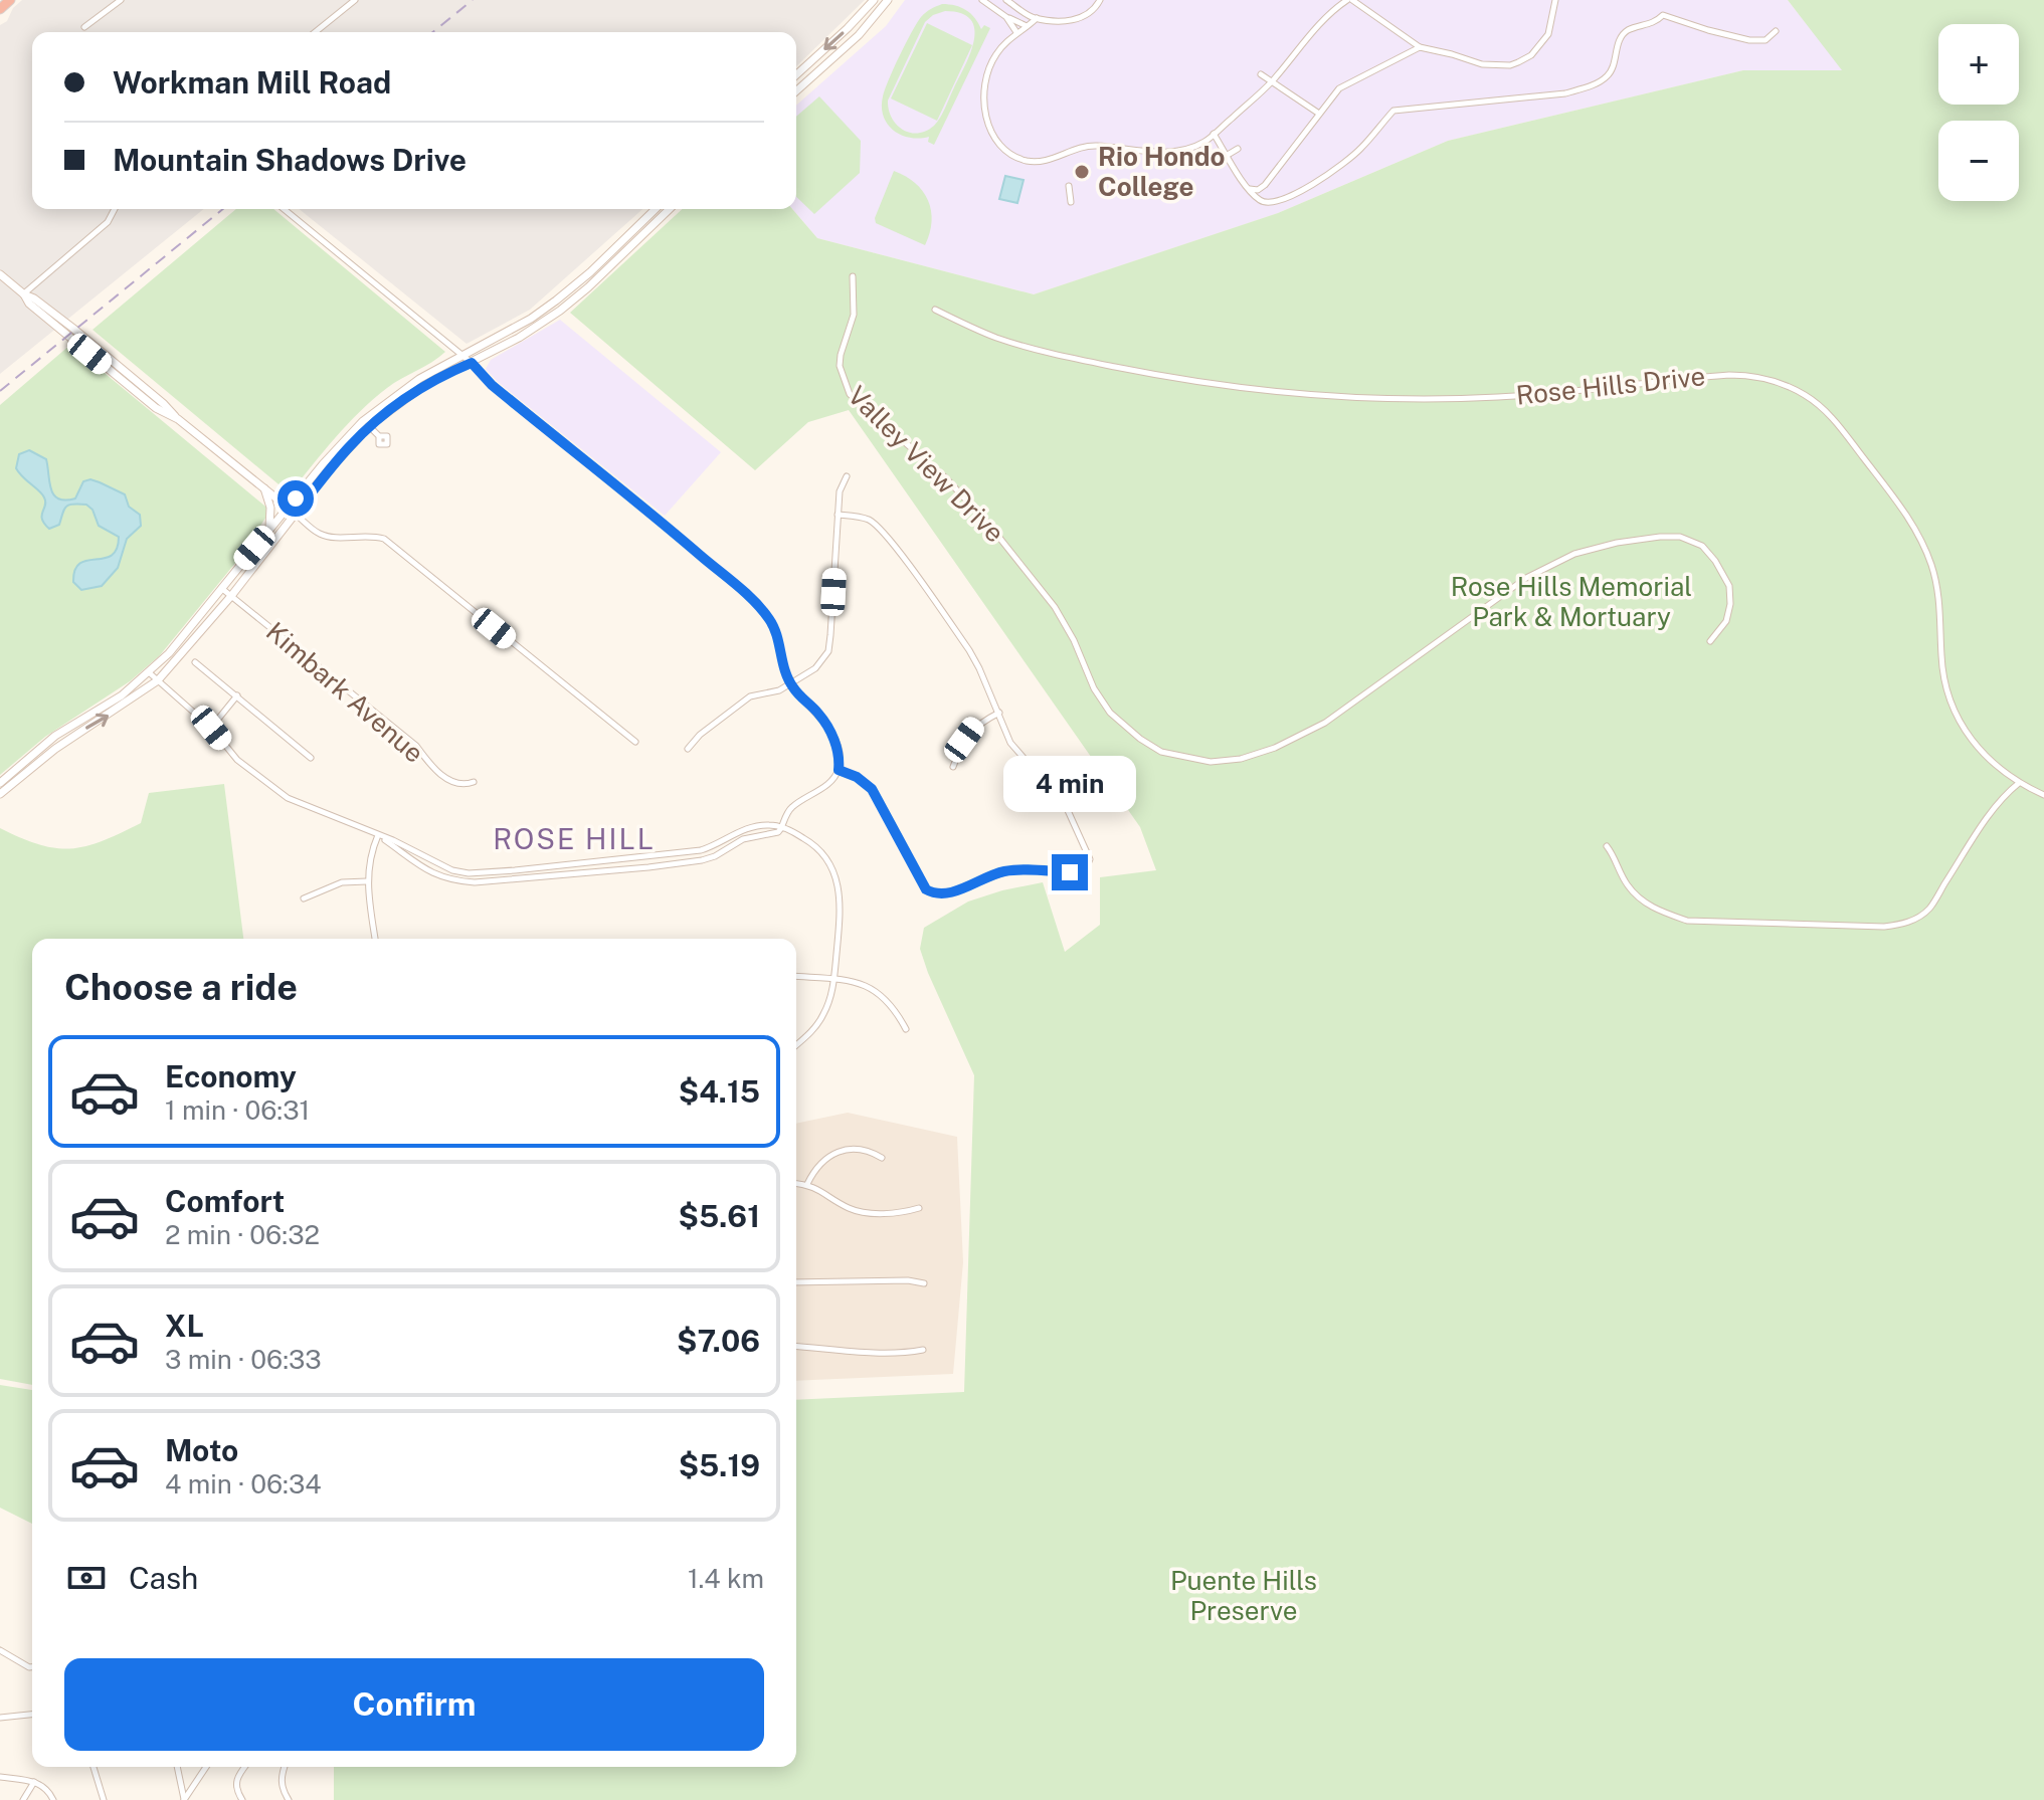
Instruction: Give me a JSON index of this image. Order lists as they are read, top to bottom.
{
  "streets": {
    "street": ["Rose Hills Drive", "Valley View Drive", "Kimbark Avenue"]
  },
  "districts": ["ROSE HILL"],
  "parks": ["Rose Hills Memorial Park & Mortuary", "Puente Hills Preserve"],
  "places": ["Rio Hondo College"],
  "page": {
    "map_buttons": ["+", "−"],
    "banner": ["Workman Mill Road", "Mountain Shadows Drive"],
    "bubble": "4 min",
    "heading": "Choose a ride",
    "list": [
      {
        "name": "Economy",
        "note": "1 min · 06:31",
        "value": "$4.15"
      },
      {
        "name": "Comfort",
        "note": "2 min · 06:32",
        "value": "$5.61"
      },
      {
        "name": "XL",
        "note": "3 min · 06:33",
        "value": "$7.06"
      },
      {
        "name": "Moto",
        "note": "4 min · 06:34",
        "value": "$5.19"
      }
    ],
    "pay": ["Cash", "1.4 km"],
    "buttons": "Confirm"
  }
}
